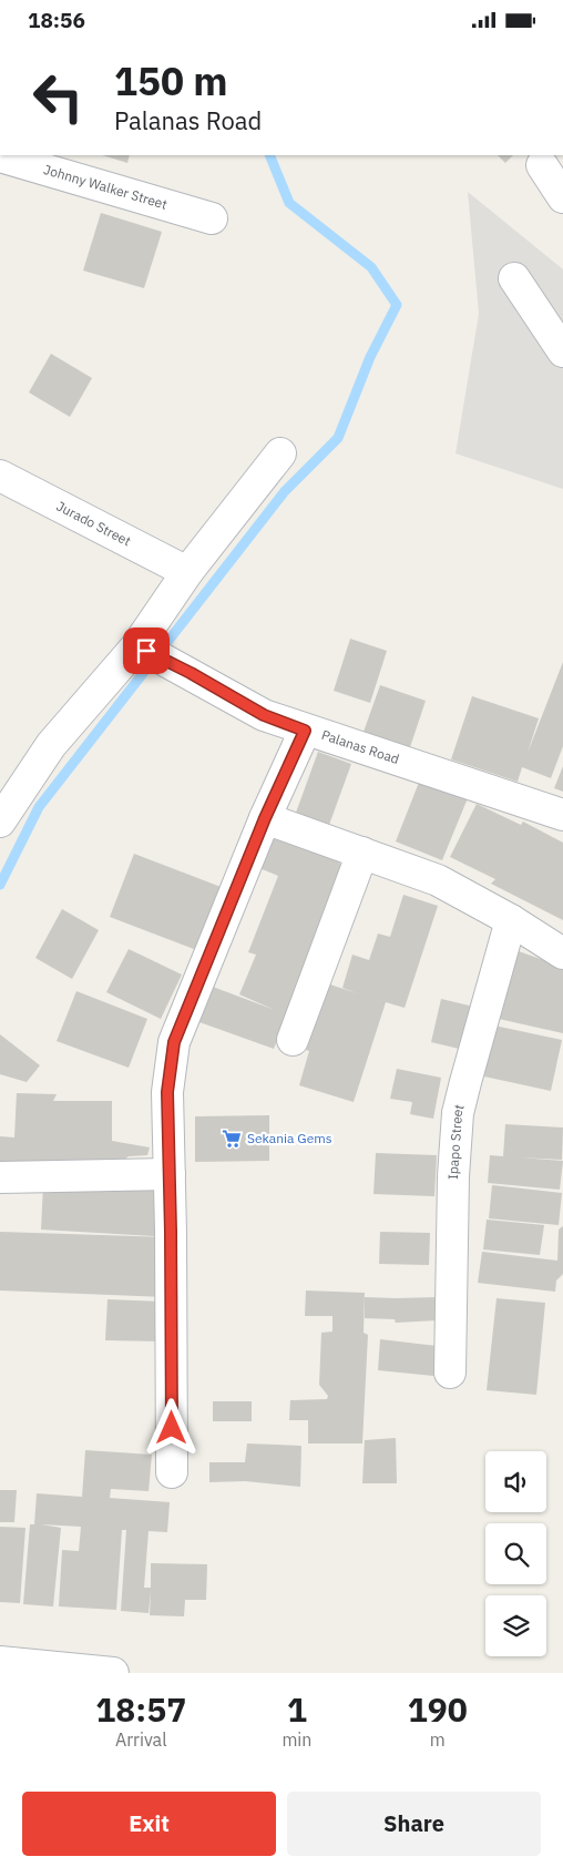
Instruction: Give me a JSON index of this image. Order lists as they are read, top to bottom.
{
  "streets": {
    "street": [
      "Johnny Walker Street",
      "Jurado Street",
      "Palanas Road",
      "Ipapo Street"
    ]
  },
  "places": {
    "supermarket": ["Sekania Gems"]
  },
  "page": {
    "status": "18:56",
    "turn": ["150 m", "Palanas Road"],
    "eta": [
      "18:57",
      "Arrival",
      "1",
      "min",
      "190",
      "m"
    ],
    "buttons": ["Exit", "Share"]
  }
}
